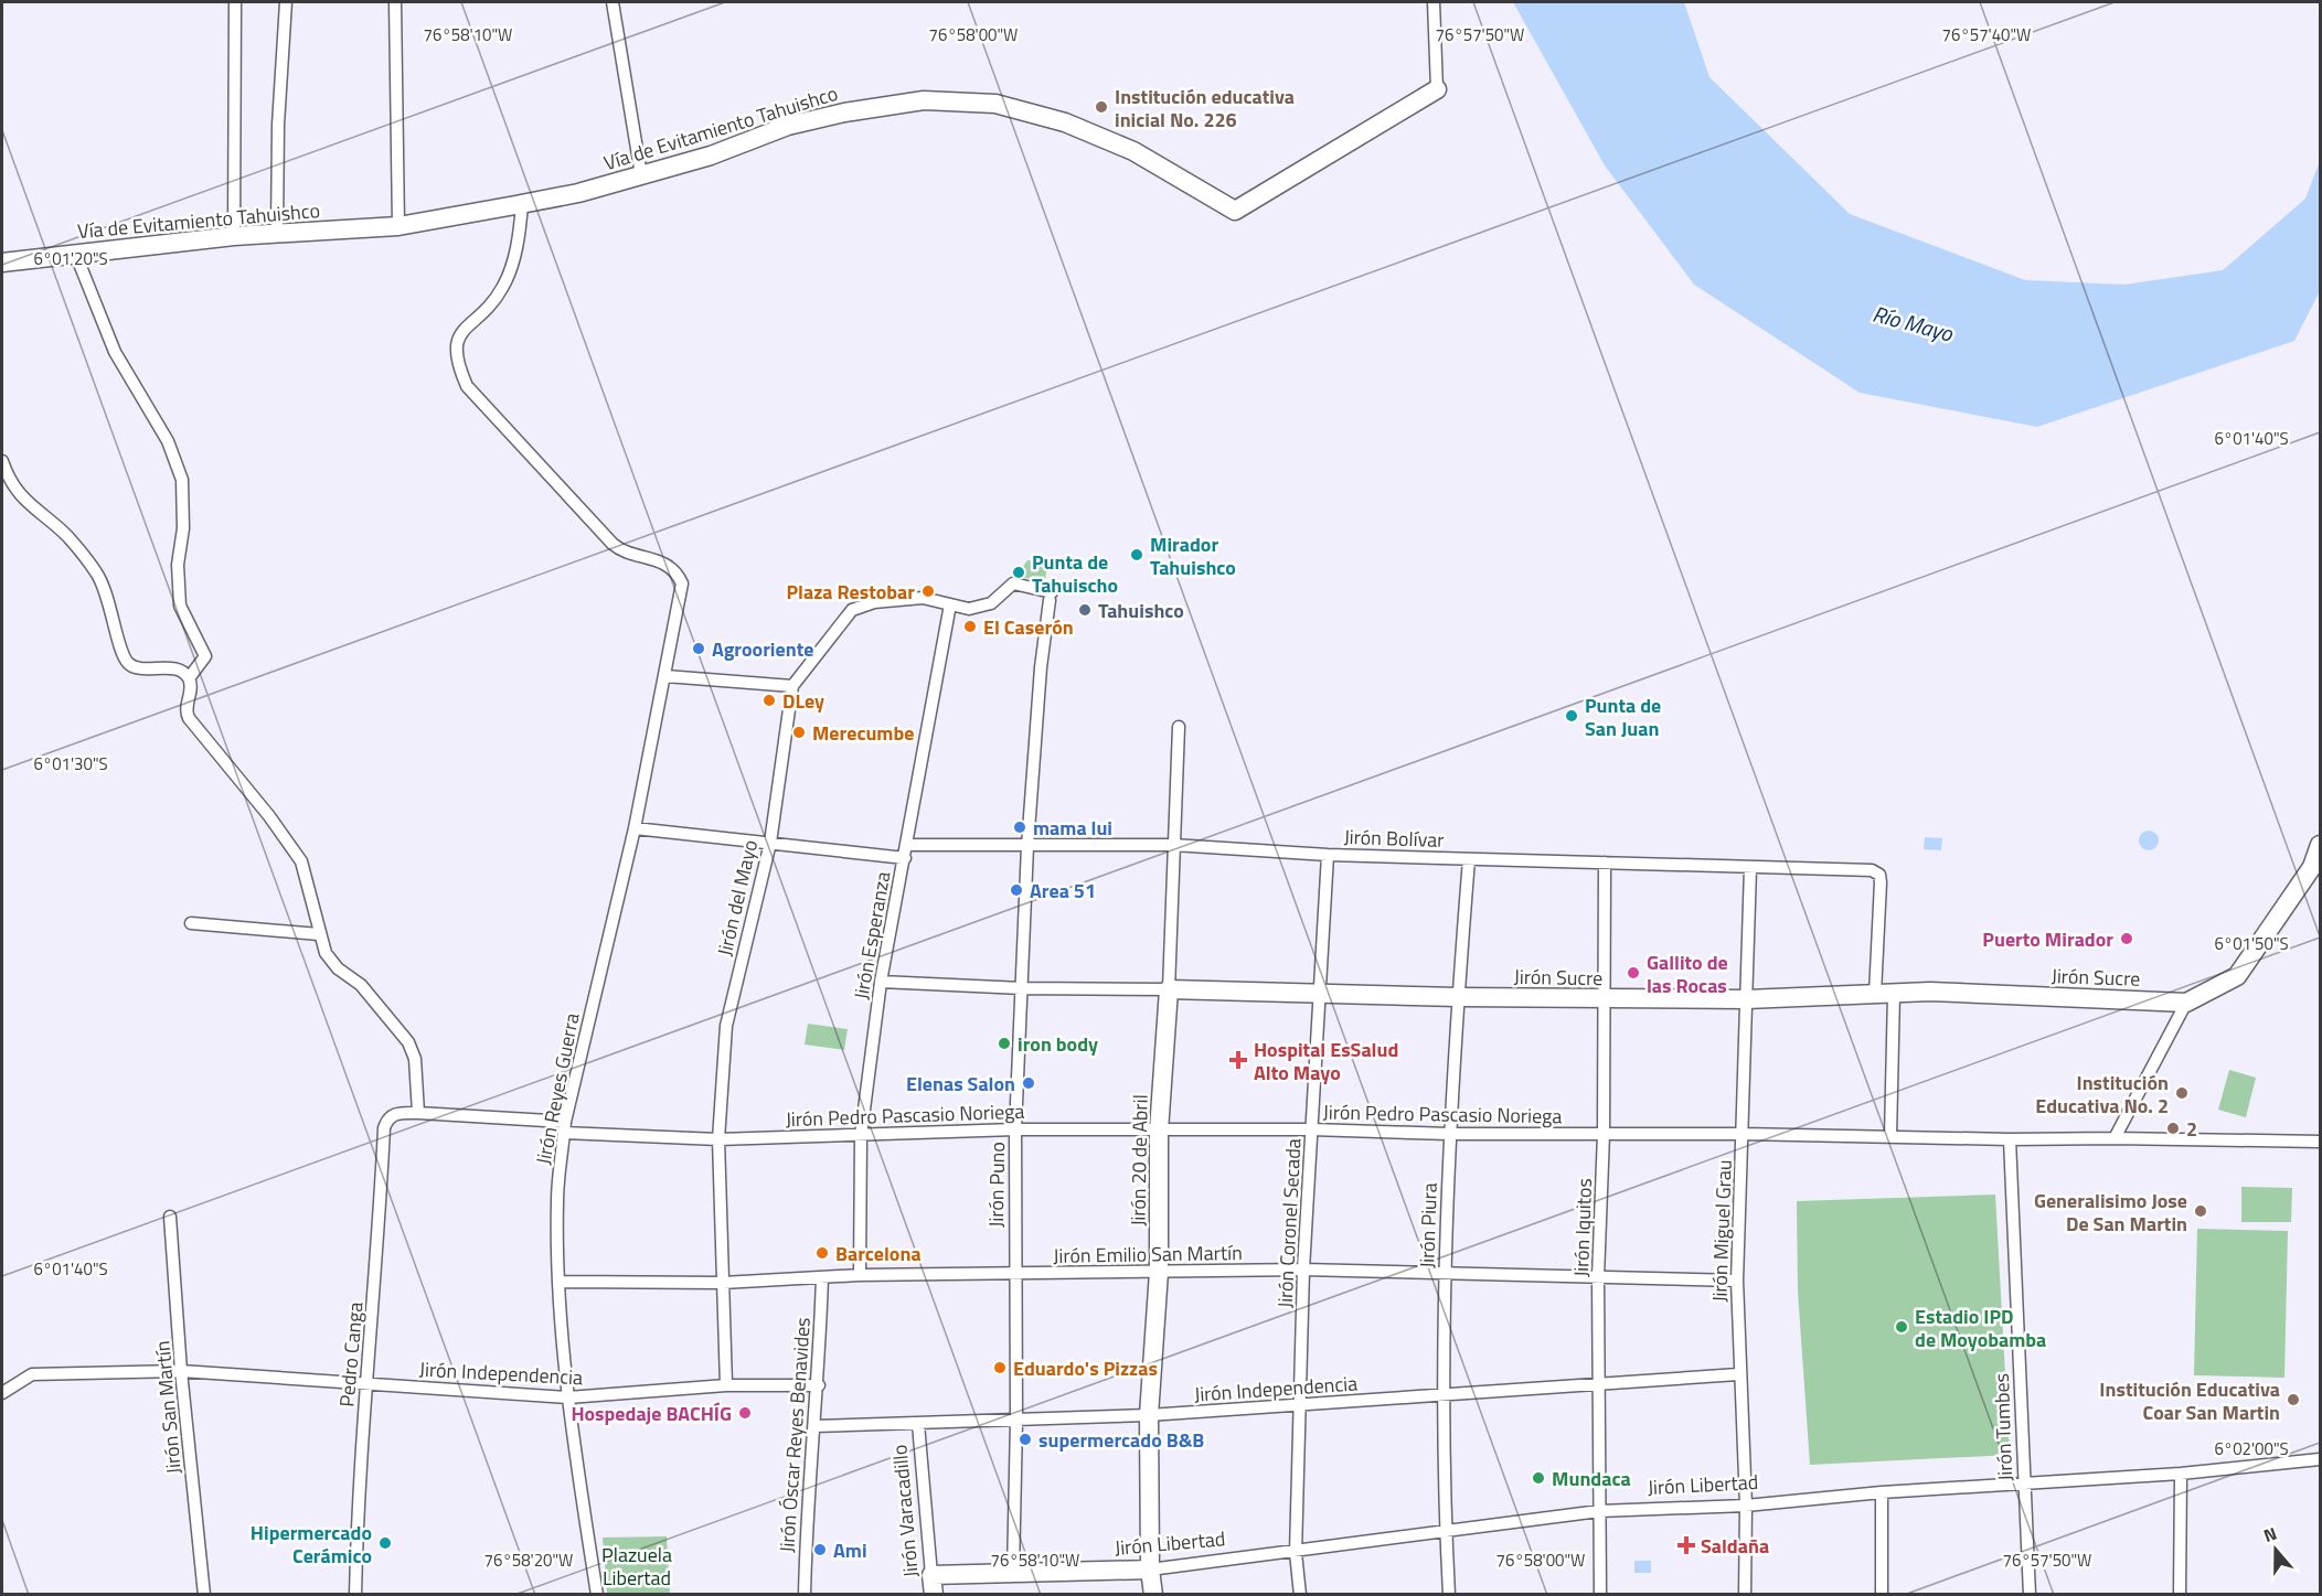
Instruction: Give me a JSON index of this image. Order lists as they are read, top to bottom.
{
  "streets": {
    "street": [
      "Vía de Evitamiento Tahuishco",
      "Jirón Bolívar",
      "Jirón del Mayo",
      "Jirón Esperanza",
      "Jirón Sucre",
      "Jirón Reyes Guerra",
      "Jirón Pedro Pascasio Noriega",
      "Jirón 20 de Abril",
      "Jirón Puno",
      "Jirón Coronel Secada",
      "Jirón Piura",
      "Jirón Iquitos",
      "Jirón Miguel Grau",
      "Jirón Emilio San Martín",
      "Pedro Canga",
      "Jirón Independencia",
      "Jirón San Martín",
      "Jirón Tumbes",
      "Jirón Óscar Reyes Benavides",
      "Jirón Libertad",
      "Jirón Varacadillo"
    ]
  },
  "crossings": [
    ["Vía de Evitamiento Tahuishco", "Jirón Reyes Guerra"],
    ["Jirón Bolívar", "Jirón Esperanza"],
    ["Jirón Bolívar", "Jirón Sucre"],
    ["Jirón Bolívar", "Jirón 20 de Abril"],
    ["Jirón Bolívar", "Jirón Puno"],
    ["Jirón Bolívar", "Jirón Coronel Secada"],
    ["Jirón Bolívar", "Jirón Piura"],
    ["Jirón Bolívar", "Jirón Iquitos"],
    ["Jirón Bolívar", "Jirón Miguel Grau"],
    ["Jirón del Mayo", "Jirón Pedro Pascasio Noriega"],
    ["Jirón del Mayo", "Jirón Emilio San Martín"],
    ["Jirón del Mayo", "Jirón Independencia"],
    ["Jirón Esperanza", "Jirón Pedro Pascasio Noriega"],
    ["Jirón Esperanza", "Jirón Puno"],
    ["Jirón Esperanza", "Jirón Emilio San Martín"],
    ["Jirón Sucre", "Jirón 20 de Abril"],
    ["Jirón Sucre", "Jirón Coronel Secada"],
    ["Jirón Sucre", "Jirón Piura"],
    ["Jirón Sucre", "Jirón Iquitos"],
    ["Jirón Sucre", "Jirón Miguel Grau"],
    ["Jirón Reyes Guerra", "Jirón Pedro Pascasio Noriega"],
    ["Jirón Reyes Guerra", "Jirón Emilio San Martín"],
    ["Jirón Reyes Guerra", "Jirón Independencia"],
    ["Jirón Pedro Pascasio Noriega", "Jirón 20 de Abril"],
    ["Jirón Pedro Pascasio Noriega", "Jirón Puno"],
    ["Jirón Pedro Pascasio Noriega", "Jirón Coronel Secada"],
    ["Jirón Pedro Pascasio Noriega", "Jirón Piura"],
    ["Jirón Pedro Pascasio Noriega", "Jirón Iquitos"],
    ["Jirón Pedro Pascasio Noriega", "Jirón Miguel Grau"],
    ["Jirón Pedro Pascasio Noriega", "Pedro Canga"],
    ["Jirón Pedro Pascasio Noriega", "Jirón Tumbes"],
    ["Jirón 20 de Abril", "Jirón Emilio San Martín"],
    ["Jirón 20 de Abril", "Jirón Independencia"],
    ["Jirón 20 de Abril", "Jirón Libertad"],
    ["Jirón Puno", "Jirón Emilio San Martín"],
    ["Jirón Puno", "Jirón Independencia"],
    ["Jirón Puno", "Jirón Libertad"],
    ["Jirón Coronel Secada", "Jirón Emilio San Martín"],
    ["Jirón Coronel Secada", "Jirón Independencia"],
    ["Jirón Coronel Secada", "Jirón Libertad"],
    ["Jirón Piura", "Jirón Emilio San Martín"],
    ["Jirón Piura", "Jirón Independencia"],
    ["Jirón Piura", "Jirón Libertad"],
    ["Jirón Iquitos", "Jirón Emilio San Martín"],
    ["Jirón Iquitos", "Jirón Independencia"],
    ["Jirón Iquitos", "Jirón Libertad"],
    ["Jirón Miguel Grau", "Jirón Emilio San Martín"],
    ["Jirón Miguel Grau", "Jirón Independencia"],
    ["Jirón Miguel Grau", "Jirón Libertad"],
    ["Jirón Emilio San Martín", "Jirón Óscar Reyes Benavides"],
    ["Pedro Canga", "Jirón Independencia"],
    ["Jirón Independencia", "Jirón San Martín"],
    ["Jirón Independencia", "Jirón Óscar Reyes Benavides"],
    ["Jirón Independencia", "Jirón Varacadillo"],
    ["Jirón Tumbes", "Jirón Libertad"],
    ["Jirón Libertad", "Jirón Varacadillo"]
  ],
  "water": ["Río Mayo"],
  "parks": ["Plazuela Libertad"],
  "places": {
    "other": [
      "Institución educativa inicial No. 226",
      "Mirador Tahuishco",
      "Punta de Tahuischo",
      "Plaza Restobar",
      "Tahuishco",
      "El Caserón",
      "Agrooriente",
      "DLey",
      "Punta de San Juan",
      "Merecumbe",
      "mama lui",
      "Area 51",
      "Puerto Mirador",
      "Gallito de las Rocas",
      "iron body",
      "Elenas Salon",
      "Institución Educativa No. 2",
      "2",
      "Generalisimo Jose De San Martin",
      "Barcelona",
      "Estadio IPD de Moyobamba",
      "Eduardo's Pizzas",
      "Institución Educativa Coar San Martin",
      "Hospedaje BACHÍG",
      "supermercado B&B",
      "Mundaca",
      "Hipermercado Cerámico",
      "Ami"
    ],
    "health": ["Hospital EsSalud Alto Mayo", "Saldaña"]
  },
  "north": "top",
  "coordinates": [
    "76°58'10\"W",
    "76°58'00\"W",
    "76°57'50\"W",
    "76°57'40\"W",
    "6°01'20\"S",
    "6°01'40\"S",
    "6°01'30\"S",
    "6°01'50\"S",
    "6°02'00\"S",
    "76°58'20\"W"
  ]
}
